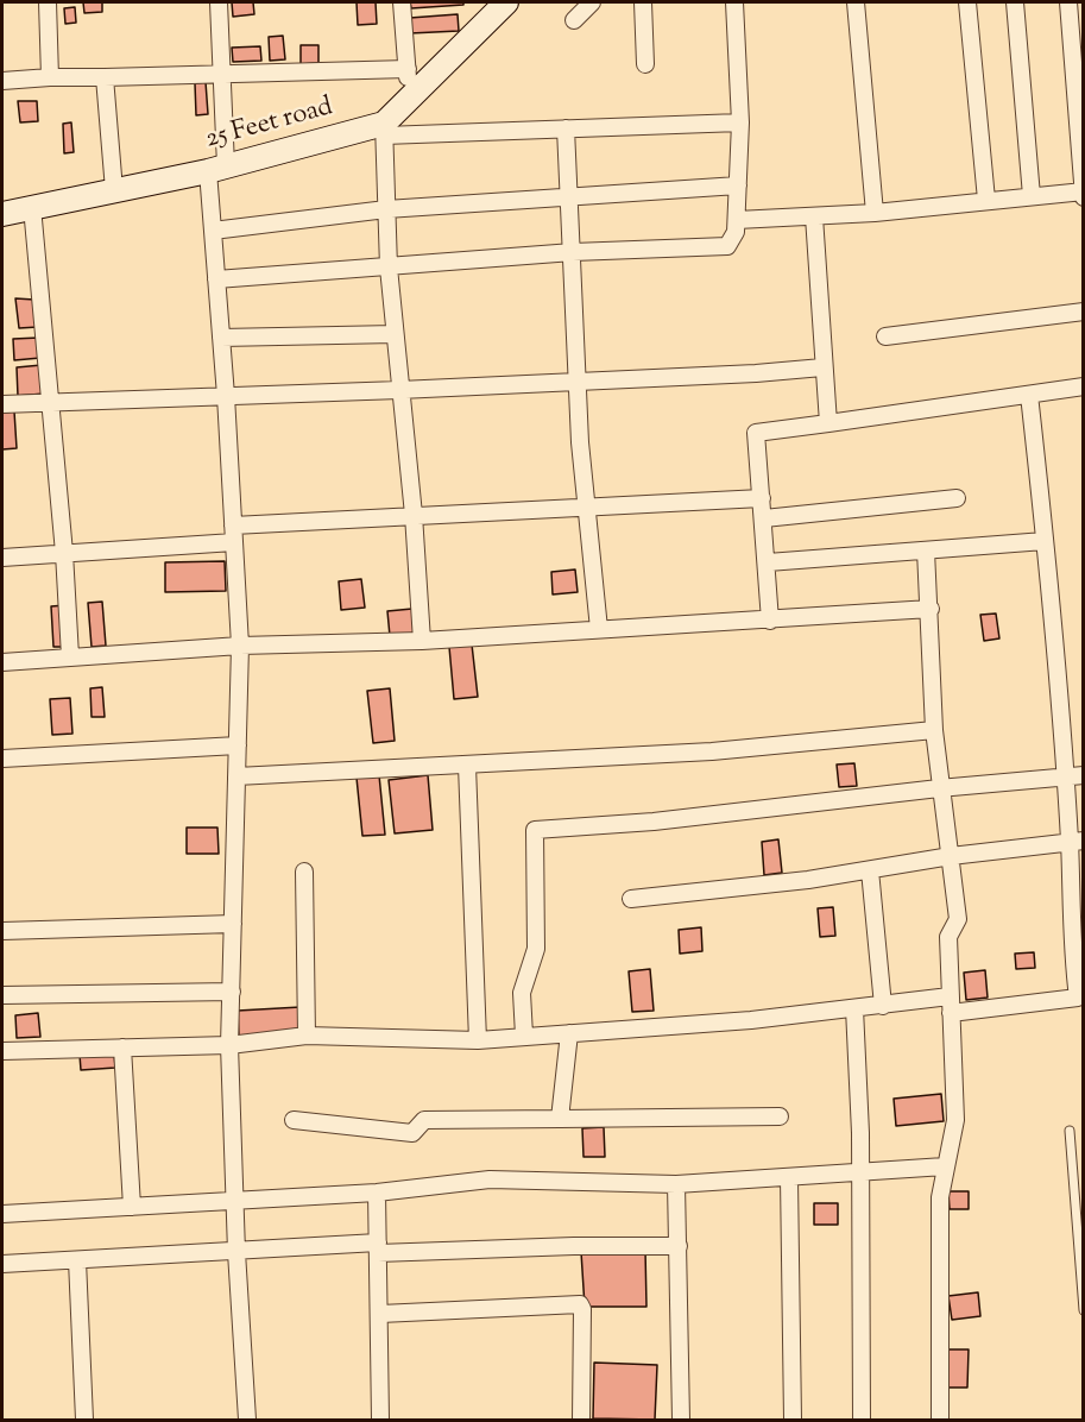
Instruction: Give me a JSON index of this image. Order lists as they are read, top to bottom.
{
  "streets": {
    "street": ["25 Feet road"]
  }
}
